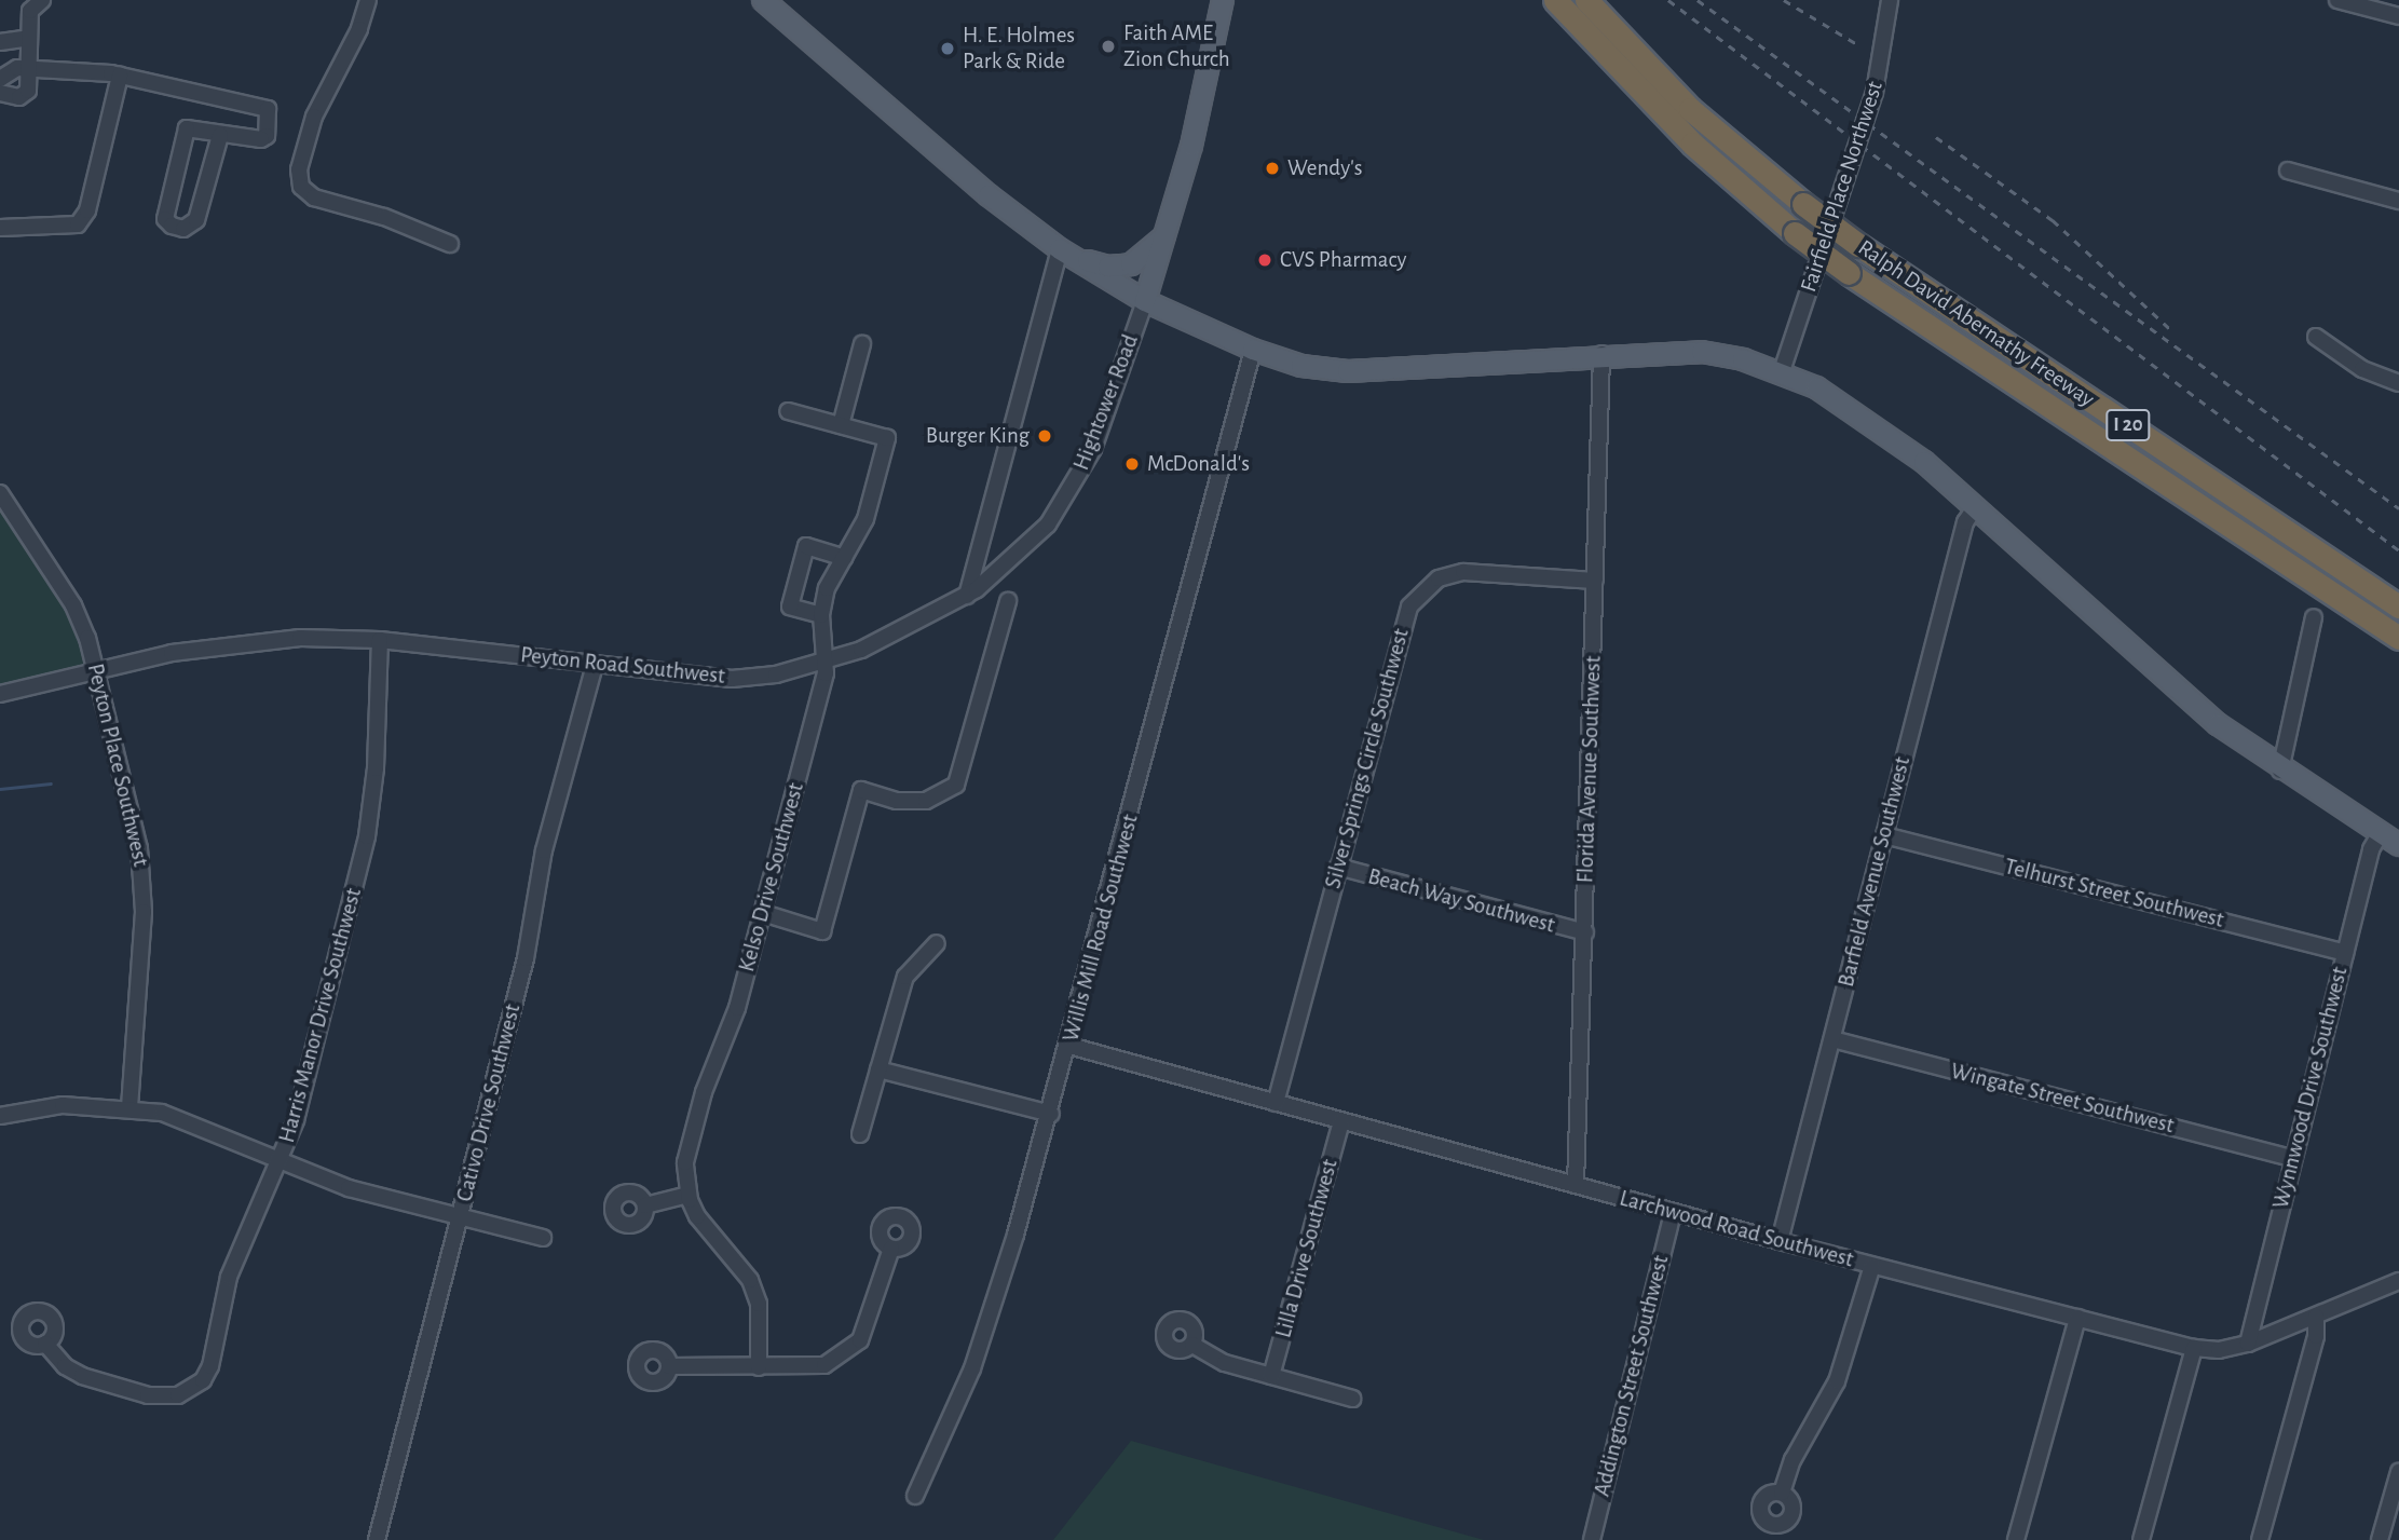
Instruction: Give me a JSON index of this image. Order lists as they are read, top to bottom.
{
  "streets": {
    "highway": ["Ralph David Abernathy Freeway", "I 20"],
    "street": [
      "Fairfield Place Northwest",
      "Hightower Road",
      "Peyton Road Southwest",
      "Silver Springs Circle Southwest",
      "Peyton Place Southwest",
      "Florida Avenue Southwest",
      "Barfield Avenue Southwest",
      "Kelso Drive Southwest",
      "Telhurst Street Southwest",
      "Beach Way Southwest",
      "Willis Mill Road Southwest",
      "Harris Manor Drive Southwest",
      "Wynnwood Drive Southwest",
      "Wingate Street Southwest",
      "Cativo Drive Southwest",
      "Larchwood Road Southwest",
      "Lilla Drive Southwest",
      "Addington Street Southwest"
    ]
  },
  "crossings": [
    ["Hightower Road", "Peyton Road Southwest"],
    ["Peyton Road Southwest", "Peyton Place Southwest"],
    ["Peyton Road Southwest", "Kelso Drive Southwest"],
    ["Peyton Road Southwest", "Harris Manor Drive Southwest"],
    ["Peyton Road Southwest", "Cativo Drive Southwest"],
    ["Silver Springs Circle Southwest", "Florida Avenue Southwest"],
    ["Silver Springs Circle Southwest", "Beach Way Southwest"],
    ["Silver Springs Circle Southwest", "Larchwood Road Southwest"],
    ["Florida Avenue Southwest", "Beach Way Southwest"],
    ["Florida Avenue Southwest", "Larchwood Road Southwest"],
    ["Barfield Avenue Southwest", "Telhurst Street Southwest"],
    ["Barfield Avenue Southwest", "Wingate Street Southwest"],
    ["Barfield Avenue Southwest", "Larchwood Road Southwest"],
    ["Telhurst Street Southwest", "Wynnwood Drive Southwest"],
    ["Willis Mill Road Southwest", "Larchwood Road Southwest"],
    ["Wynnwood Drive Southwest", "Wingate Street Southwest"],
    ["Wynnwood Drive Southwest", "Larchwood Road Southwest"],
    ["Larchwood Road Southwest", "Lilla Drive Southwest"],
    ["Larchwood Road Southwest", "Addington Street Southwest"]
  ],
  "places": [
    "Faith AME Zion Church",
    "H. E. Holmes Park & Ride",
    "Wendy's",
    "CVS Pharmacy",
    "Burger King",
    "McDonald's"
  ]
}
